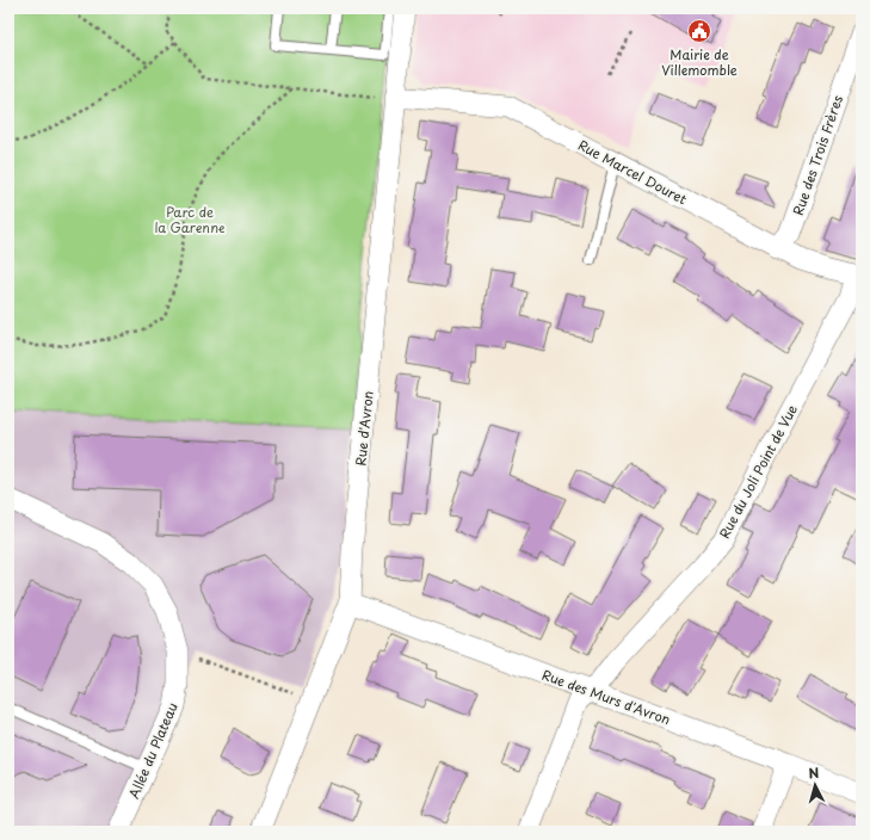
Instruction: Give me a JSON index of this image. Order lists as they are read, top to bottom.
{
  "streets": {
    "street": [
      "Rue des Trois Frères",
      "Rue Marcel Douret",
      "Rue d'Avron",
      "Rue du Joli Point de Vue",
      "Rue des Murs d'Avron",
      "Allée du Plateau"
    ]
  },
  "crossings": [
    ["Rue des Trois Frères", "Rue Marcel Douret"],
    ["Rue Marcel Douret", "Rue d'Avron"],
    ["Rue Marcel Douret", "Rue du Joli Point de Vue"],
    ["Rue d'Avron", "Rue des Murs d'Avron"],
    ["Rue du Joli Point de Vue", "Rue des Murs d'Avron"]
  ],
  "parks": ["Parc de la Garenne"],
  "places": {
    "public building": ["Mairie de Villemomble"]
  },
  "north": "top"
}
